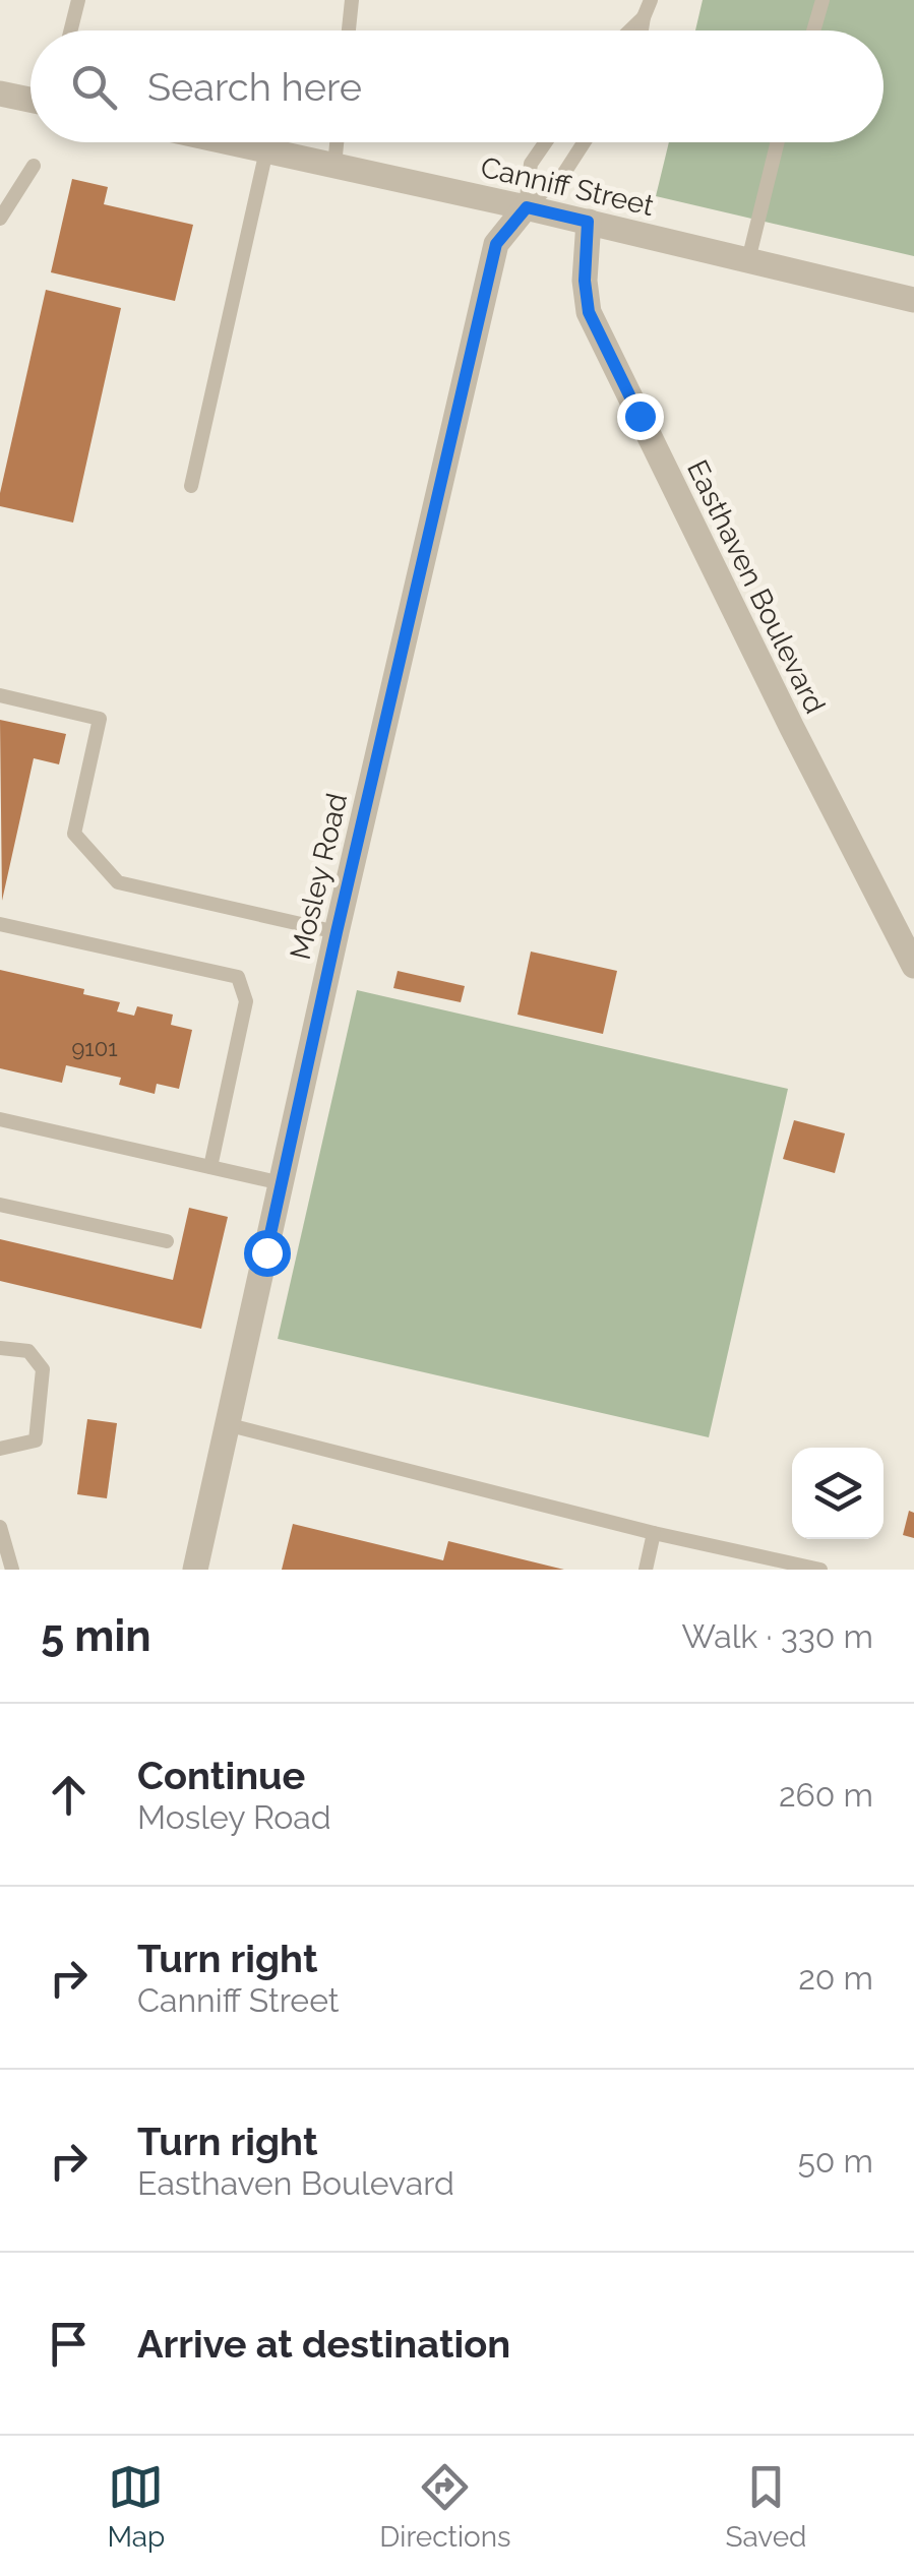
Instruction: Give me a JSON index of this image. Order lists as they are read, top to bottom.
{
  "streets": {
    "street": ["Canniff Street", "Easthaven Boulevard", "Mosley Road"]
  },
  "crossings": [
    ["Canniff Street", "Easthaven Boulevard"],
    ["Canniff Street", "Mosley Road"]
  ],
  "house_numbers": ["9101"],
  "page": {
    "search": "Search here",
    "heading": ["5 min", "Walk · 330 m"],
    "list": [
      ["Continue", "Mosley Road", "260 m"],
      ["Turn right", "Canniff Street", "20 m"],
      ["Turn right", "Easthaven Boulevard", "50 m"],
      "Arrive at destination"
    ],
    "nav": ["Map", "Directions", "Saved"]
  }
}
